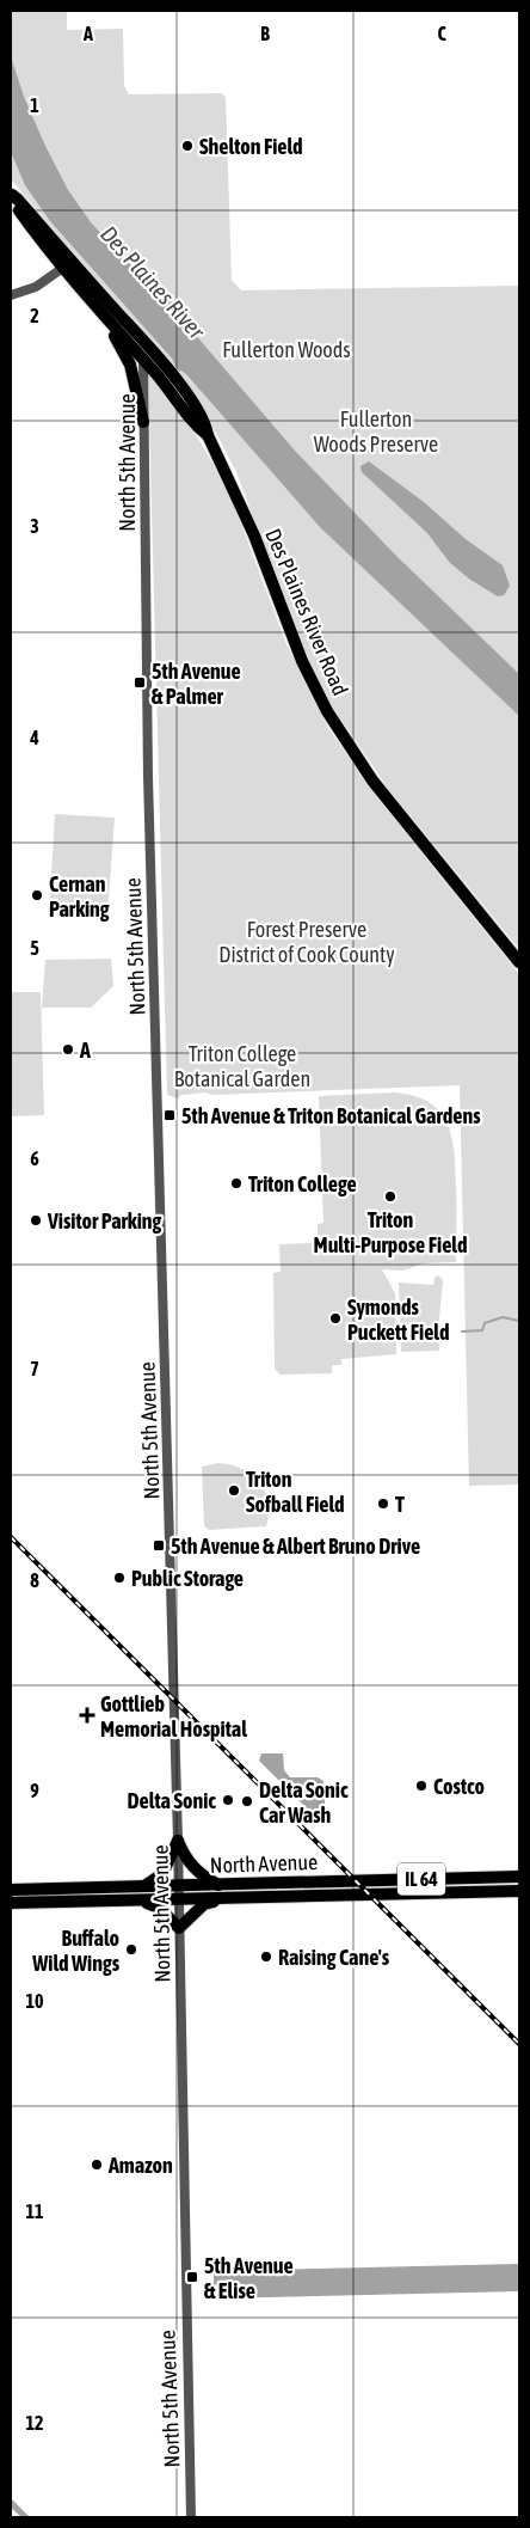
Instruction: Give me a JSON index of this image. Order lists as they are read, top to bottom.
{
  "streets": {
    "main road": ["Des Plaines River Road", "North Avenue", "IL 64"],
    "street": ["North 5th Avenue"]
  },
  "crossings": [
    ["North 5th Avenue", "Des Plaines River Road"],
    ["North 5th Avenue", "North Avenue"]
  ],
  "water": ["Des Plaines River"],
  "parks": [
    "Fullerton Woods",
    "Fullerton Woods Preserve",
    "Forest Preserve District of Cook County",
    "Triton College Botanical Garden"
  ],
  "places": {
    "other": [
      "Shelton Field",
      "Cernan Parking",
      "A",
      "Triton College",
      "Triton Multi-Purpose Field",
      "Visitor Parking",
      "Symonds Puckett Field",
      "Triton Sofball Field",
      "T",
      "Public Storage",
      "Costco",
      "Delta Sonic",
      "Delta Sonic Car Wash",
      "Buffalo Wild Wings",
      "Raising Cane's",
      "Amazon"
    ],
    "transit": [
      "5th Avenue & Palmer",
      "5th Avenue & Triton Botanical Gardens",
      "5th Avenue & Albert Bruno Drive",
      "5th Avenue & Elise"
    ],
    "health": ["Gottlieb Memorial Hospital"]
  },
  "grid": {
    "columns": ["A", "B", "C"],
    "rows": [
      "1",
      "2",
      "3",
      "4",
      "5",
      "6",
      "7",
      "8",
      "9",
      "10",
      "11",
      "12"
    ]
  }
}
